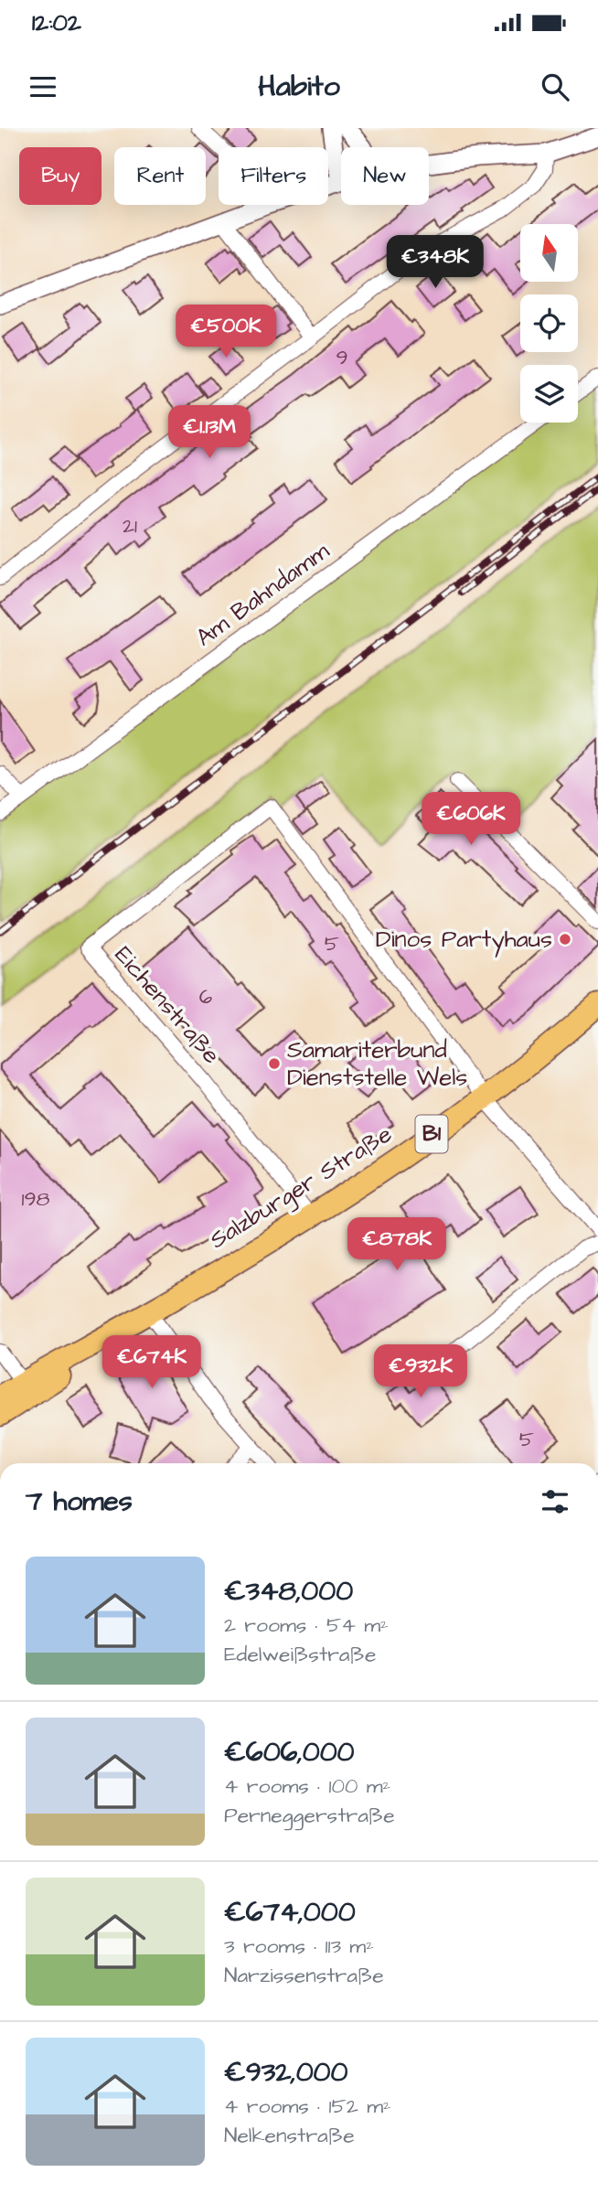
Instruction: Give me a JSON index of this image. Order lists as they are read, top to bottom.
{
  "streets": {
    "main road": ["B1", "Salzburger Straße"],
    "street": ["Am Bahndamm", "Eichenstraße"]
  },
  "crossings": [
    ["Eichenstraße", "Salzburger Straße"]
  ],
  "places": ["Dinos Partyhaus", "Samariterbund Dienststelle Wels"],
  "house_numbers": [
    "9",
    "21",
    "5",
    "6",
    "198",
    "5"
  ],
  "north": "top",
  "page": {
    "status": "12:02",
    "header": "Habito",
    "chip": [
      "Buy",
      "Rent",
      "Filters",
      "New"
    ],
    "price": [
      "€348K",
      "€500K",
      "€1.13M",
      "€606K",
      "€878K",
      "€674K",
      "€932K"
    ],
    "heading": "7 homes",
    "list": [
      {
        "name": "€348,000",
        "note": "2 rooms · 54 m² · Edelweißstraße"
      },
      {
        "name": "€606,000",
        "note": "4 rooms · 100 m² · Perneggerstraße"
      },
      {
        "name": "€674,000",
        "note": "3 rooms · 113 m² · Narzissenstraße"
      },
      {
        "name": "€932,000",
        "note": "4 rooms · 152 m² · Nelkenstraße"
      }
    ]
  }
}
